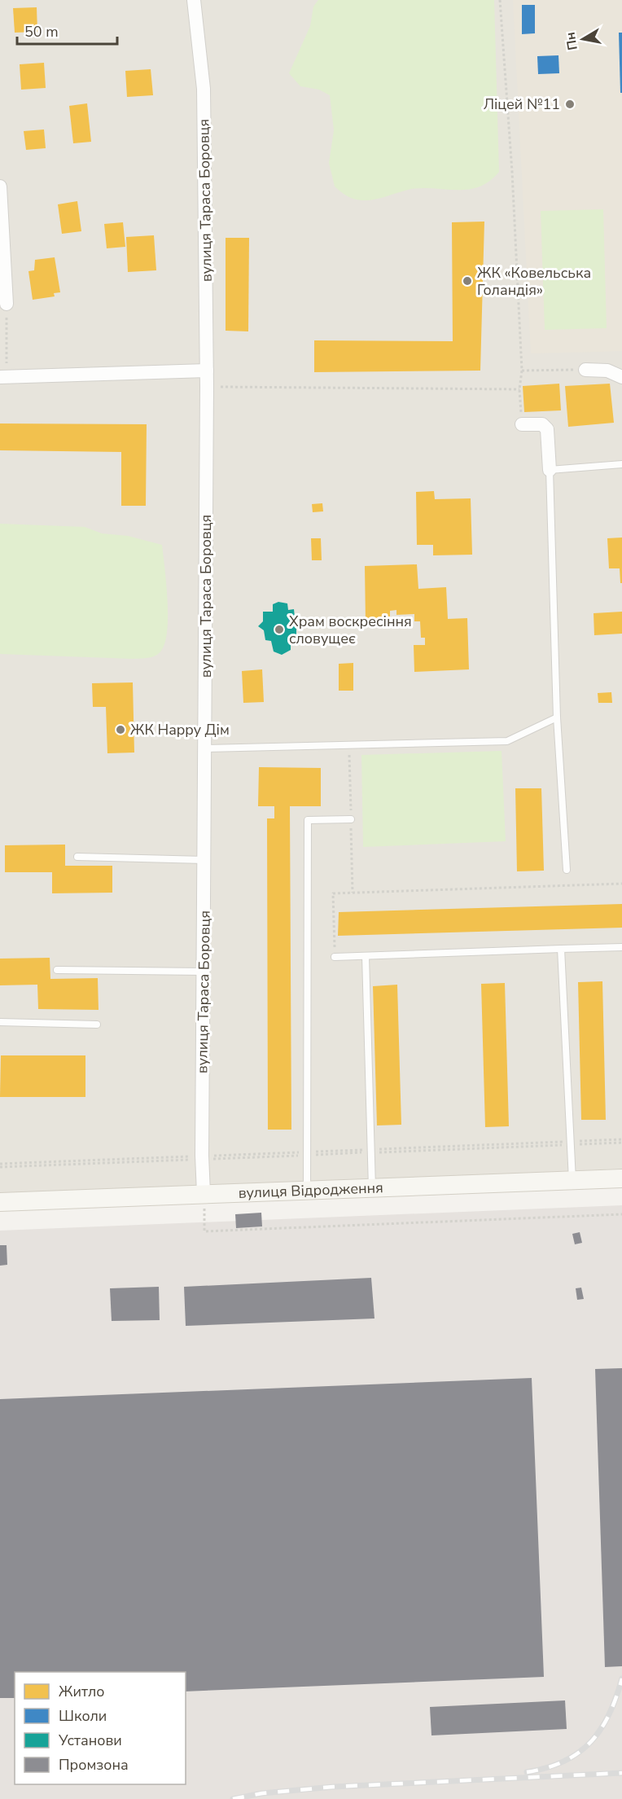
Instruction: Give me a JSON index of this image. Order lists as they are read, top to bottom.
{
  "streets": {
    "street": ["вулиця Тараса Боровця", "вулиця Відродження"]
  },
  "crossings": [
    ["вулиця Тараса Боровця", "вулиця Відродження"]
  ],
  "places": [
    "Ліцей №11",
    "ЖК «Ковельська Голандія»",
    "Храм воскресіння словущеє",
    "ЖК Happy Дім"
  ],
  "legend": [
    "Житло",
    "Школи",
    "Установи",
    "Промзона"
  ],
  "scale_bar": "50 m",
  "north": "left"
}
